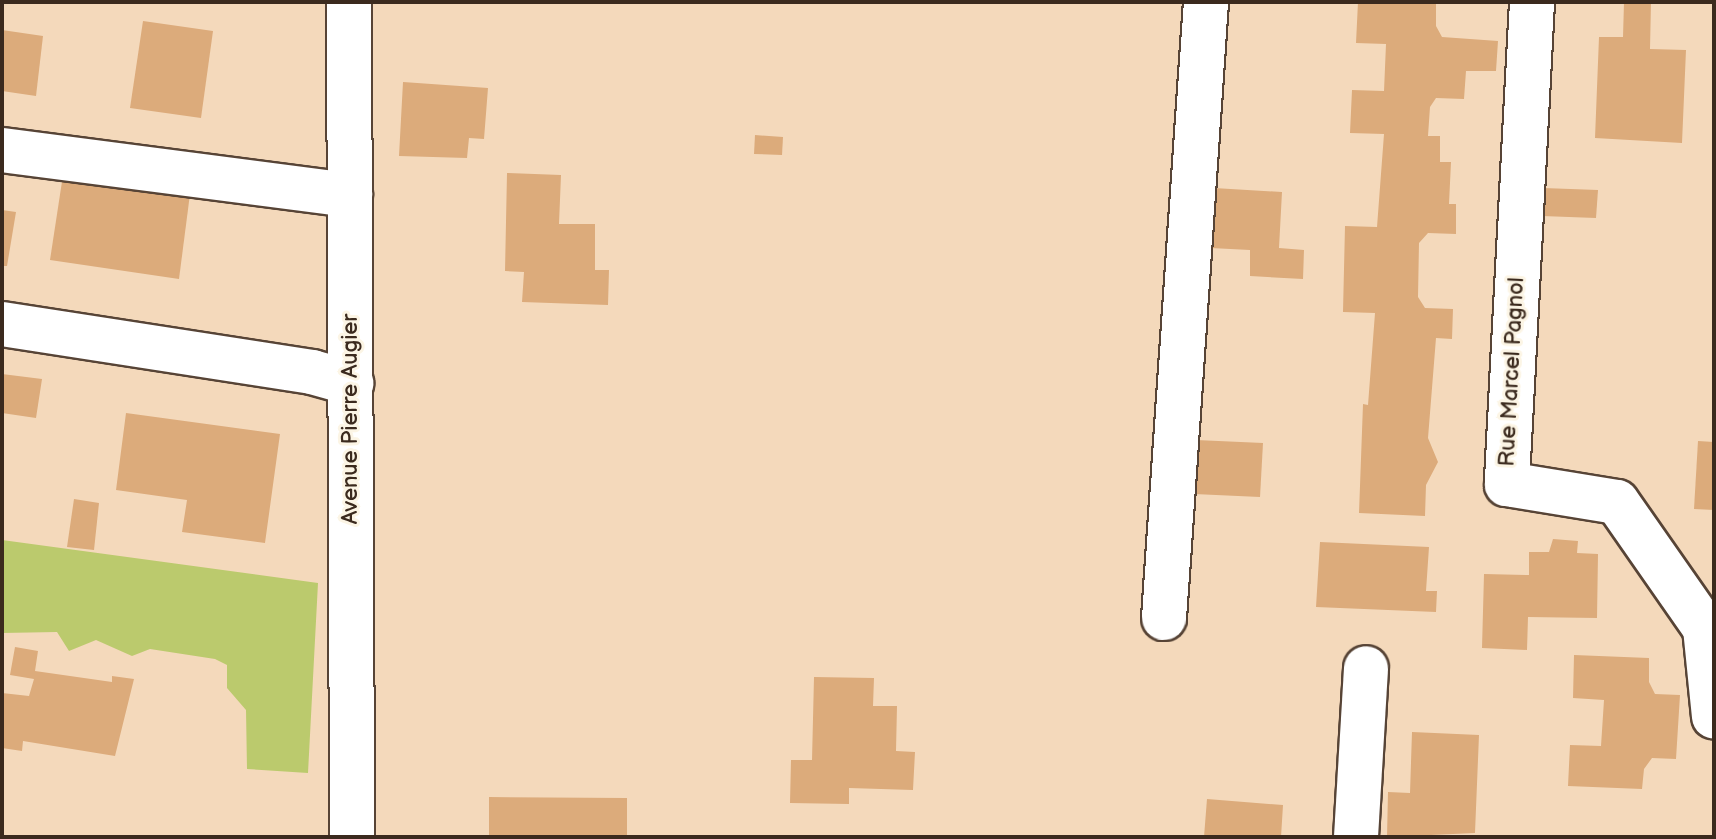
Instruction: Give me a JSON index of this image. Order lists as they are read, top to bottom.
{
  "streets": {
    "street": ["Rue Marcel Pagnol", "Avenue Pierre Augier"]
  }
}
